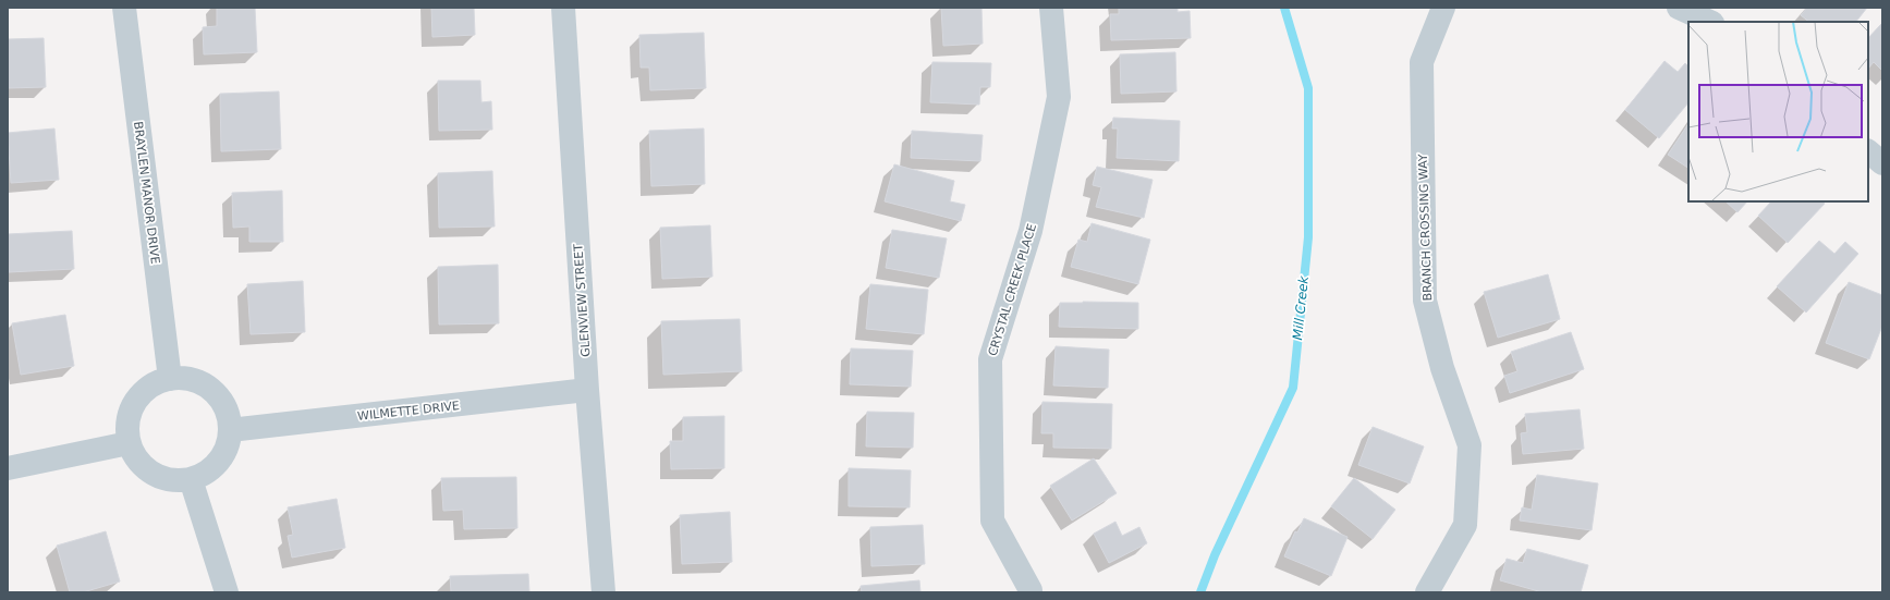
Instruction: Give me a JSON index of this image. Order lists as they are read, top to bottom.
{
  "streets": {
    "street": [
      "BRAYLEN MANOR DRIVE",
      "BRANCH CROSSING WAY",
      "CRYSTAL CREEK PLACE",
      "GLENVIEW STREET",
      "WILMETTE DRIVE"
    ]
  },
  "crossings": [
    ["BRAYLEN MANOR DRIVE", "WILMETTE DRIVE"],
    ["GLENVIEW STREET", "WILMETTE DRIVE"]
  ],
  "water": ["Mill Creek"]
}
